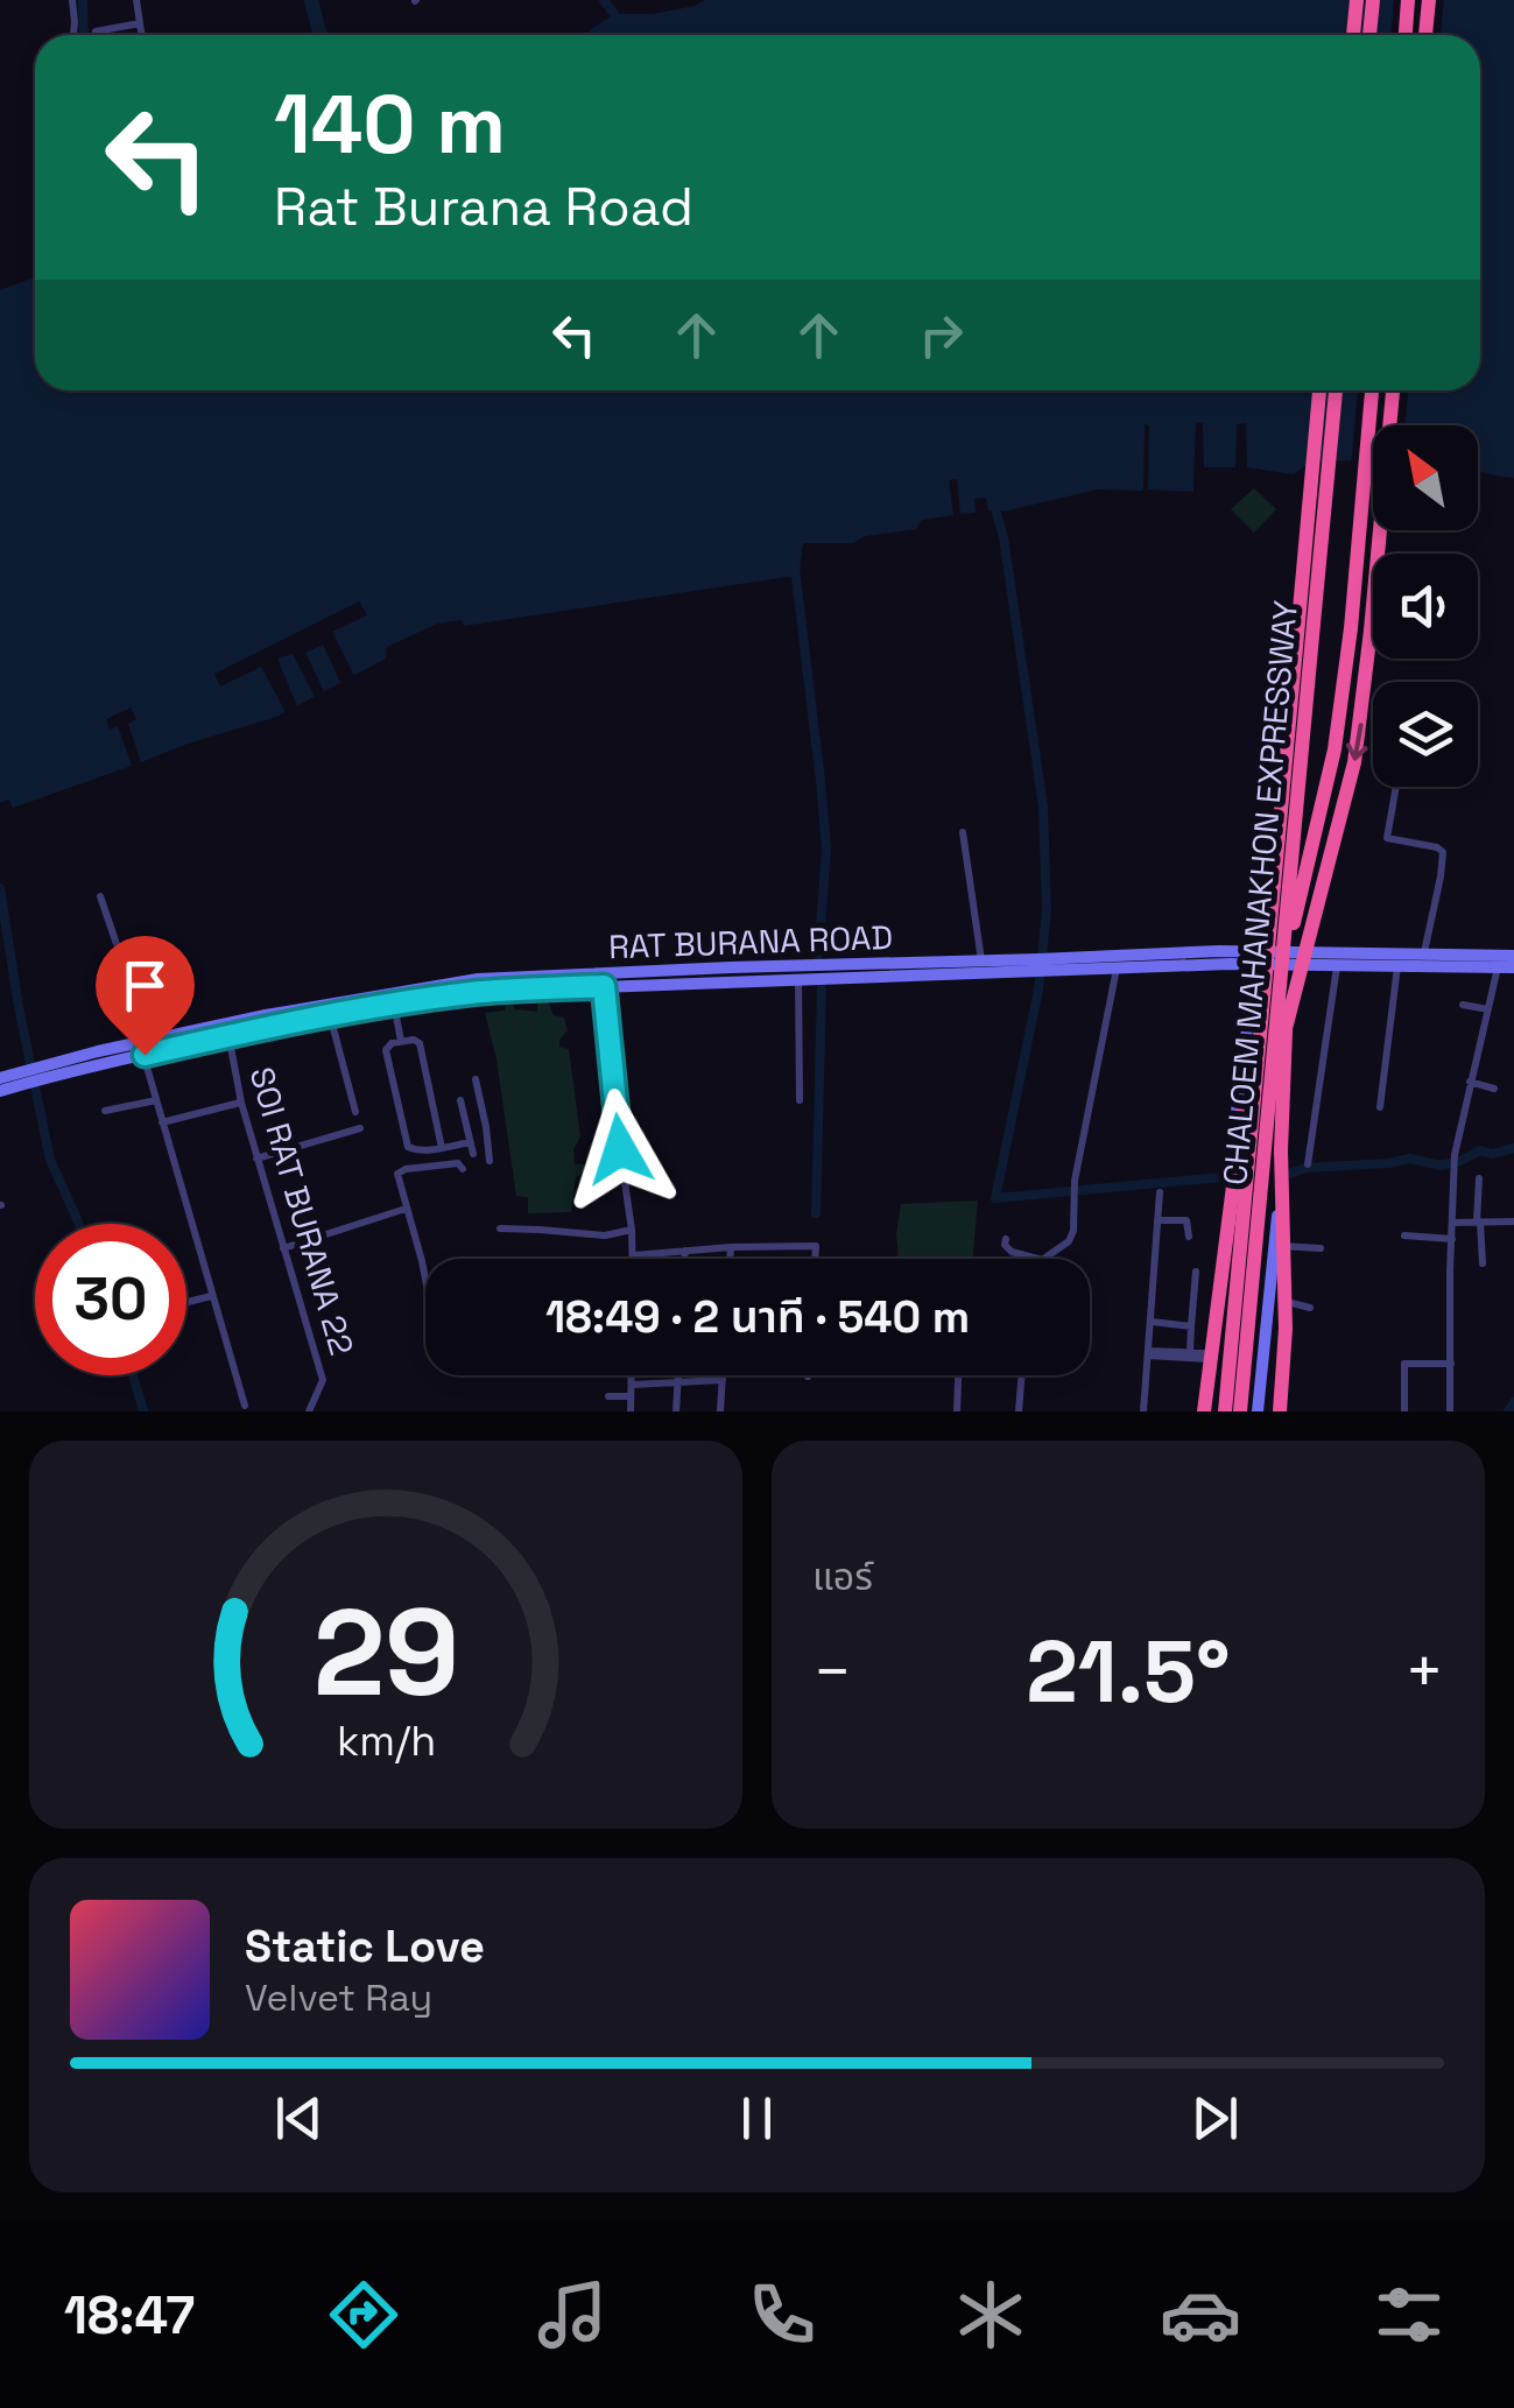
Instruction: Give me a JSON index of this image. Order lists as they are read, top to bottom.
{
  "streets": {
    "highway": ["CHALOEM MAHANAKHON EXPRESSWAY"],
    "main road": ["RAT BURANA ROAD"],
    "street": ["SOI RAT BURANA 22"]
  },
  "crossings": [
    ["RAT BURANA ROAD", "SOI RAT BURANA 22"]
  ],
  "north": "top left",
  "page": {
    "turn": ["140 m", "Rat Burana Road"],
    "limit": "30",
    "trip": "18:49 · 2 นาที · 540 m",
    "tile": "แอร์",
    "heat": ["−", "21.5°", "+"],
    "song": ["Static Love", "Velvet Ray"],
    "tabs": "18:47",
    "gauge": ["29", "km/h"]
  }
}
